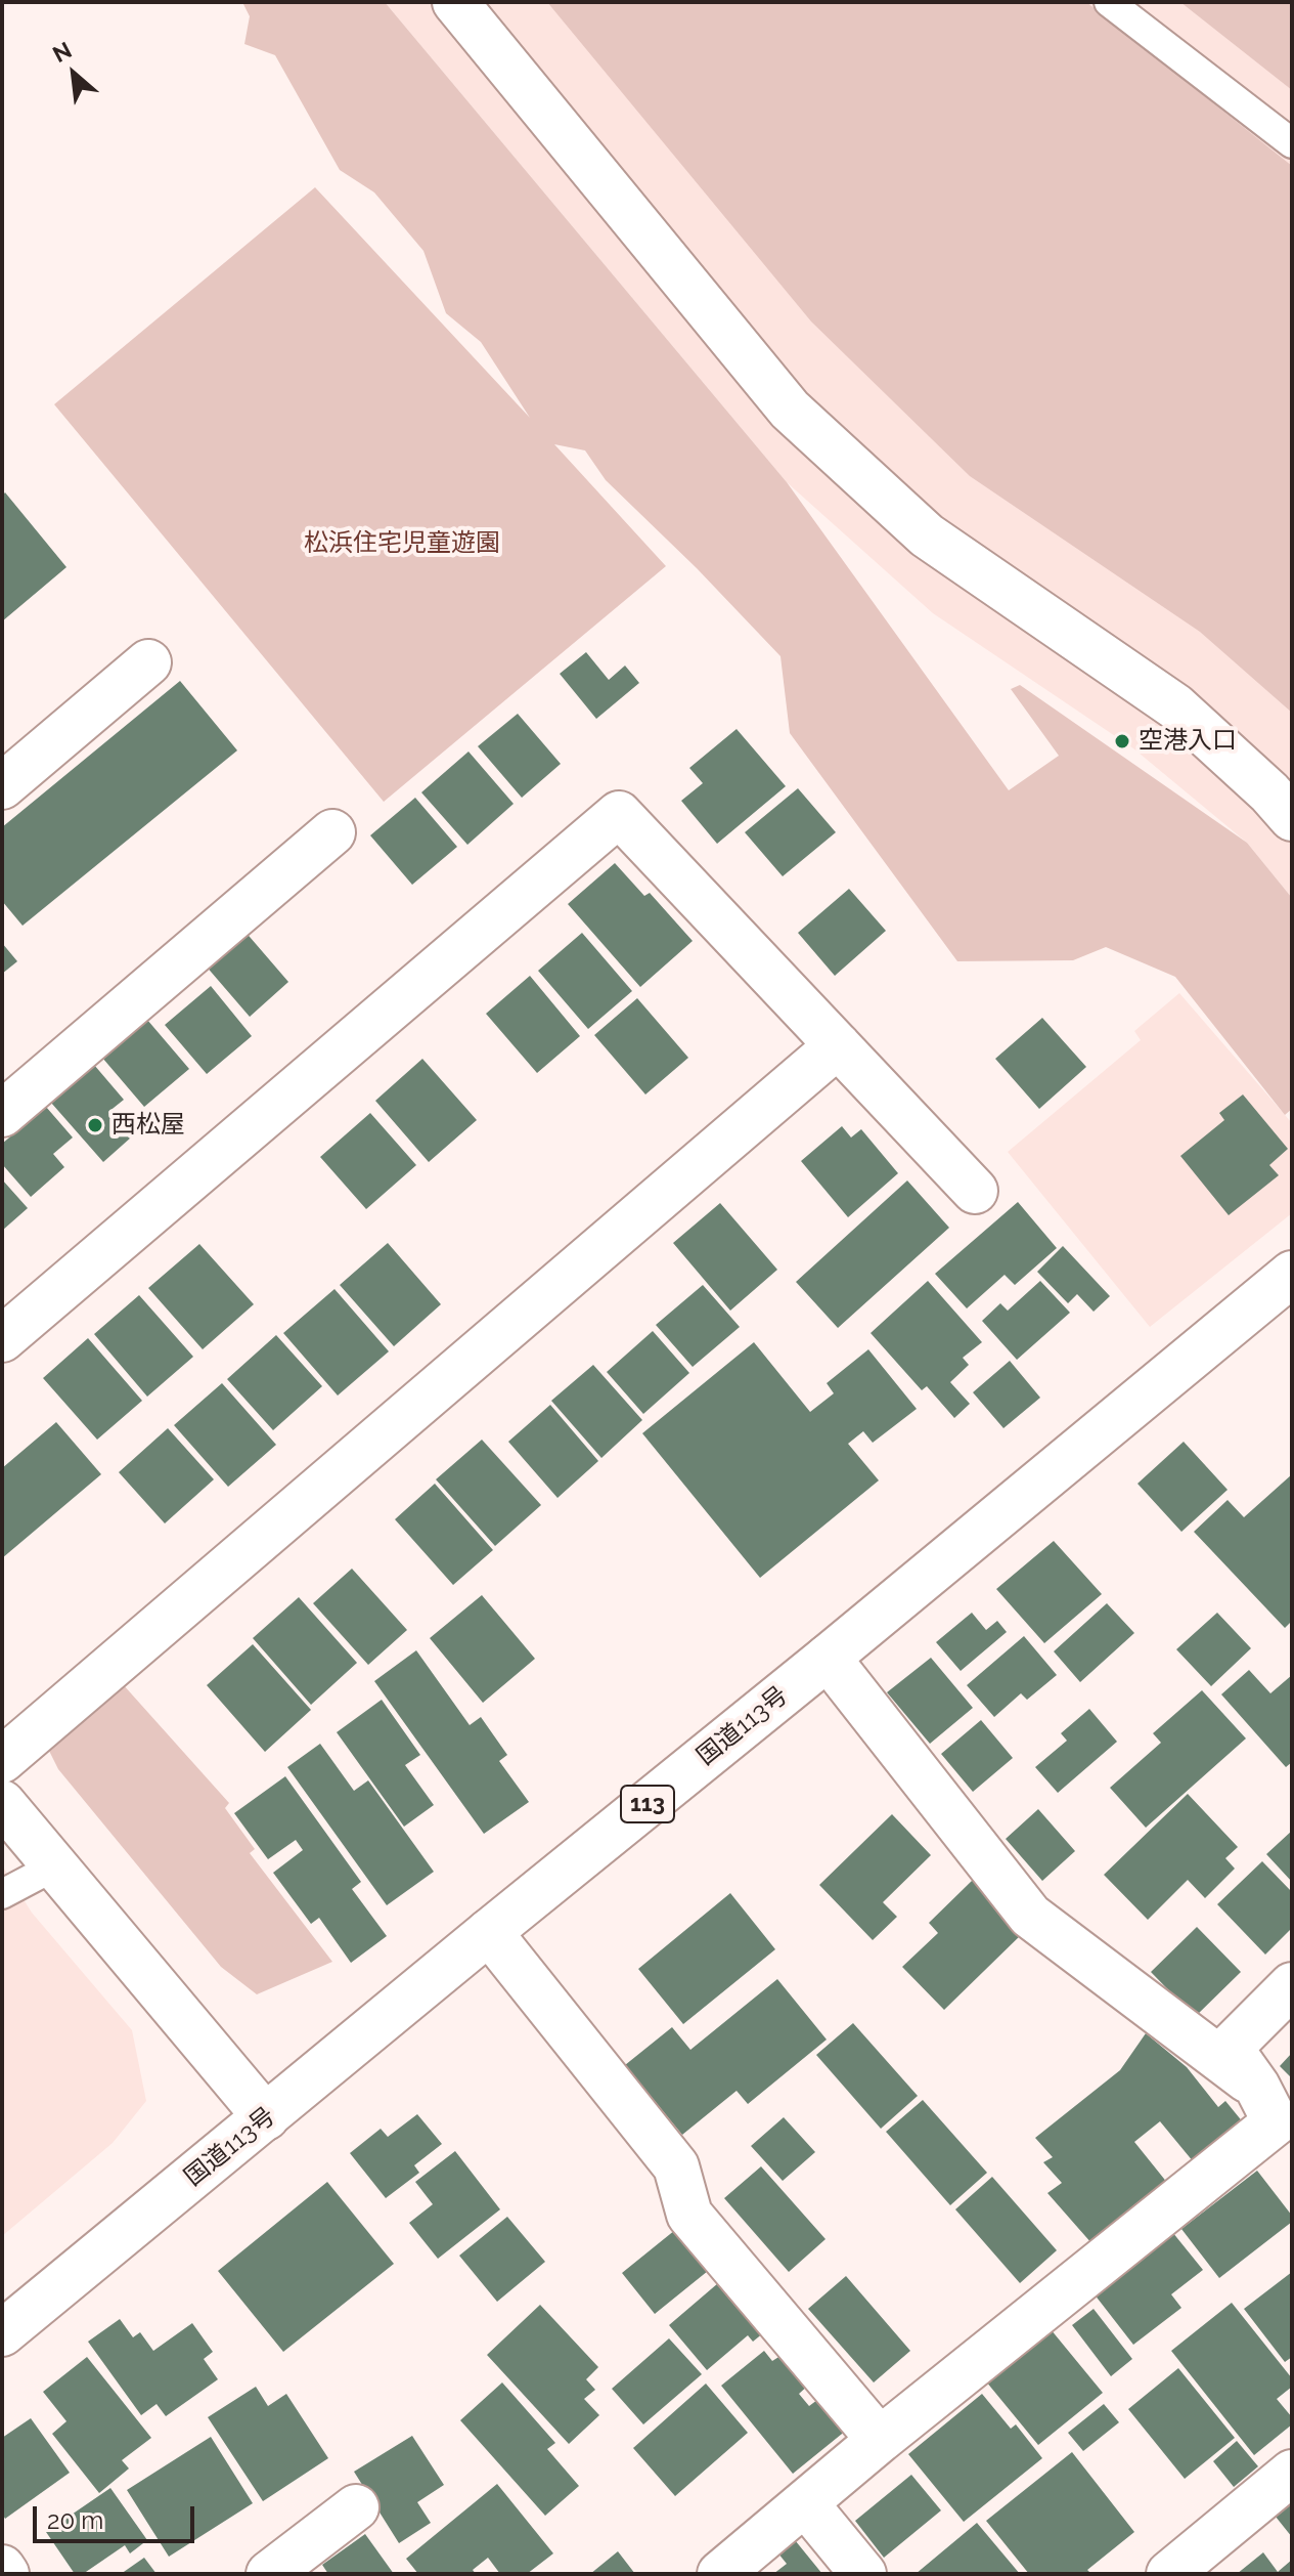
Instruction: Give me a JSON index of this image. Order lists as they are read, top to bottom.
{
  "streets": {
    "main road": ["国道113号", "113"]
  },
  "parks": ["松浜住宅児童遊園"],
  "places": ["空港入口", "西松屋"],
  "scale_bar": "20 m",
  "north": "top left"
}
